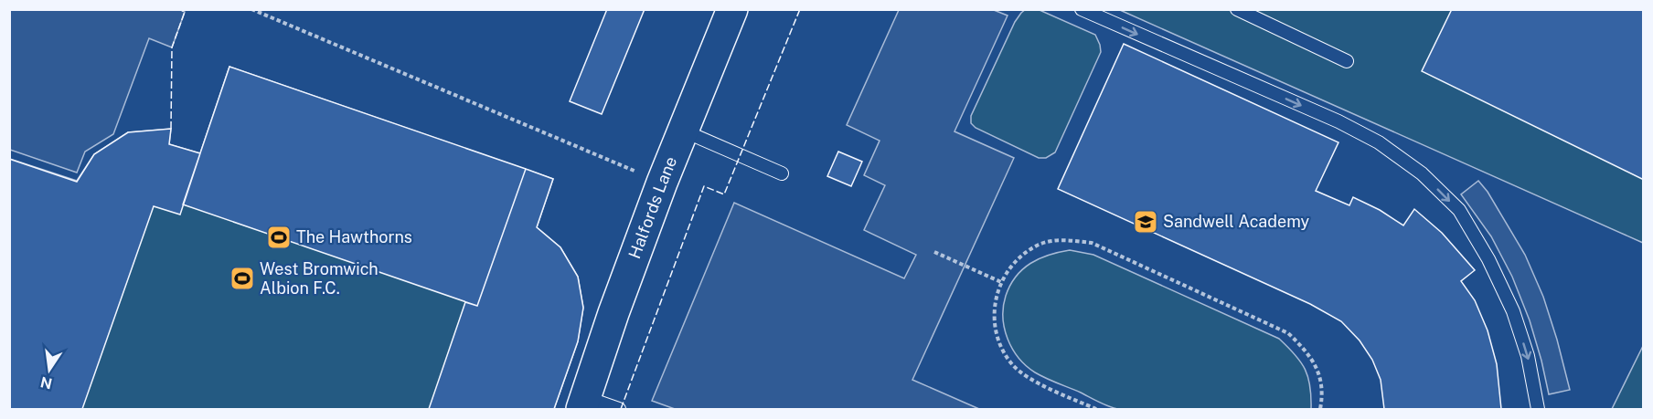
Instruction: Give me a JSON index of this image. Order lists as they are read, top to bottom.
{
  "streets": {
    "street": ["Halfords Lane"]
  },
  "places": {
    "school or university": ["Sandwell Academy"],
    "sports": ["The Hawthorns", "West Bromwich Albion F.C."]
  },
  "north": "bottom"
}
